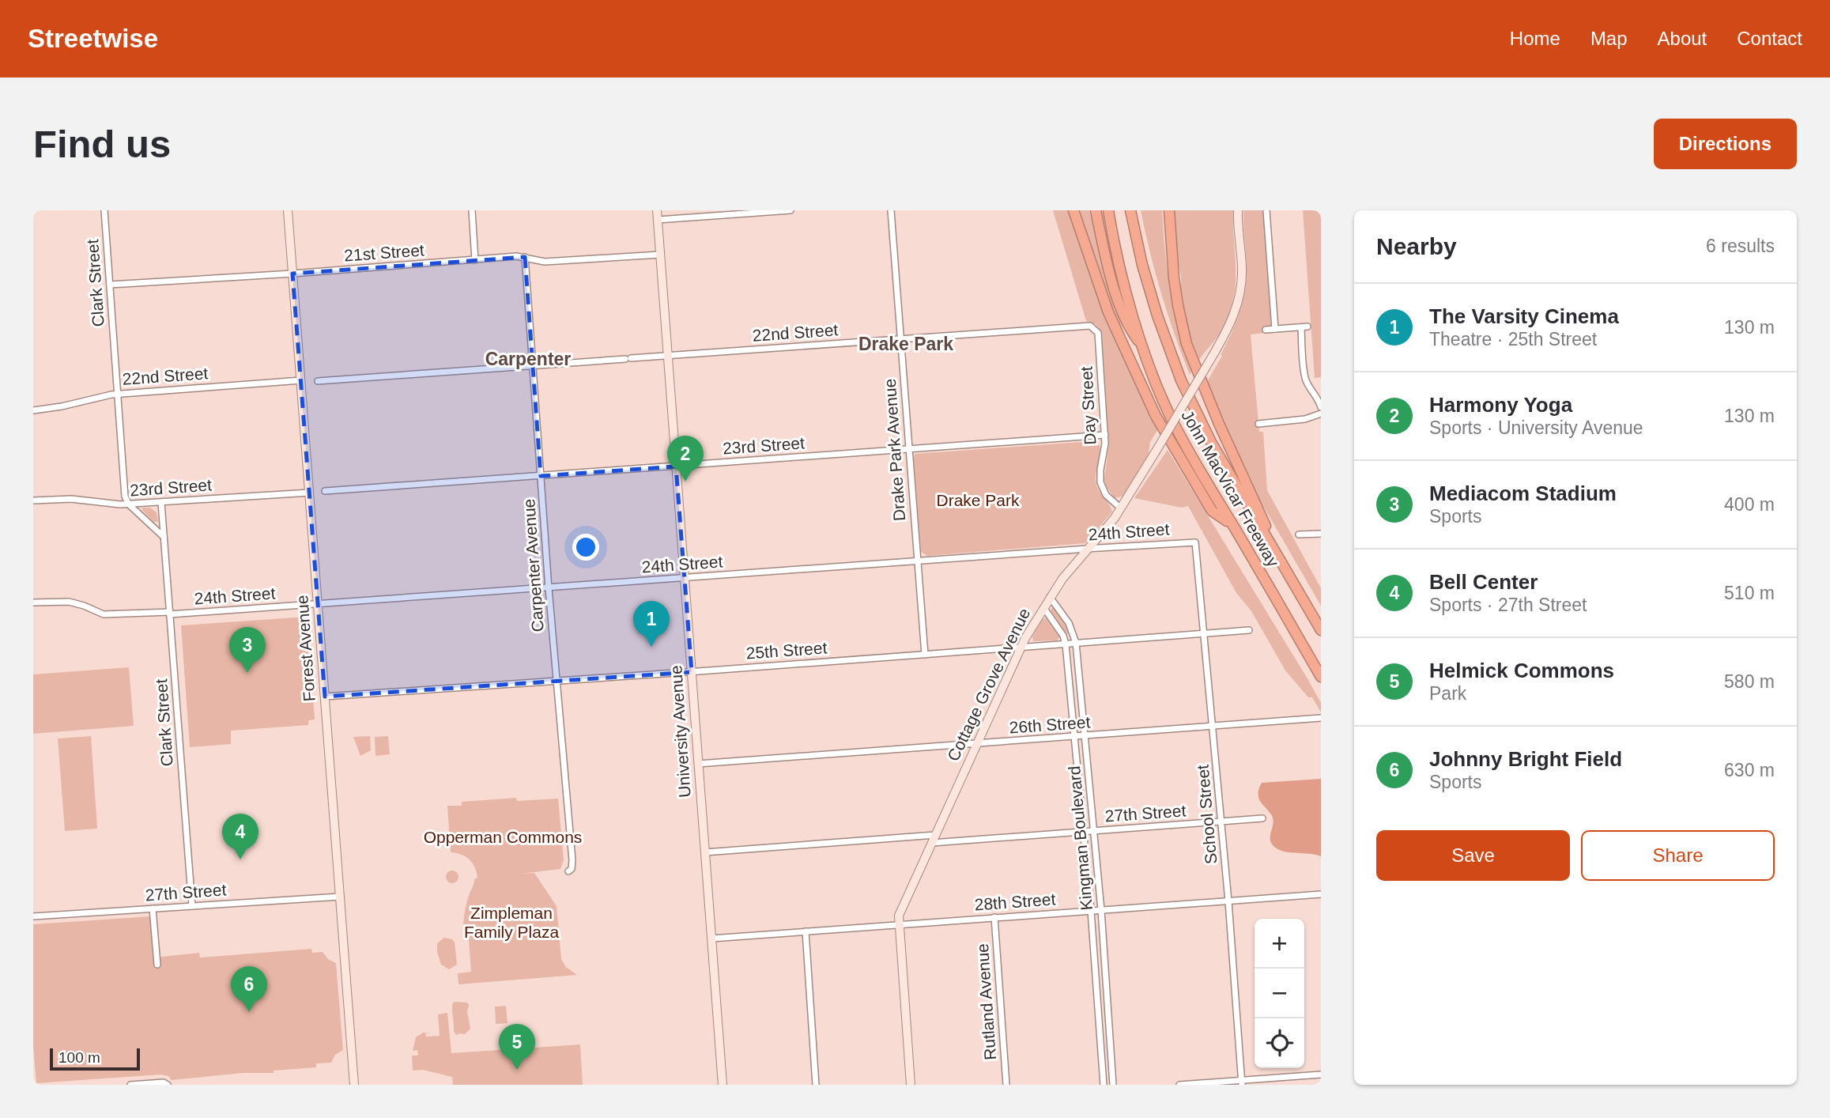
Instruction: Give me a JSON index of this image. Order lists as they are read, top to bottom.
{
  "streets": {
    "highway": ["John MacVicar Freeway"],
    "main road": ["Forest Avenue", "Cottage Grove Avenue", "University Avenue"],
    "street": [
      "21st Street",
      "Clark Street",
      "22nd Street",
      "Day Street",
      "23rd Street",
      "Drake Park Avenue",
      "24th Street",
      "Carpenter Avenue",
      "25th Street",
      "26th Street",
      "27th Street",
      "School Street",
      "Kingman Boulevard",
      "28th Street",
      "Rutland Avenue"
    ]
  },
  "crossings": [
    ["21st Street", "Clark Street"],
    ["21st Street", "Carpenter Avenue"],
    ["21st Street", "Forest Avenue"],
    ["21st Street", "University Avenue"],
    ["Clark Street", "22nd Street"],
    ["Clark Street", "23rd Street"],
    ["Clark Street", "24th Street"],
    ["Clark Street", "27th Street"],
    ["22nd Street", "Day Street"],
    ["22nd Street", "Drake Park Avenue"],
    ["22nd Street", "Carpenter Avenue"],
    ["22nd Street", "Forest Avenue"],
    ["22nd Street", "University Avenue"],
    ["Day Street", "23rd Street"],
    ["Day Street", "Cottage Grove Avenue"],
    ["23rd Street", "Drake Park Avenue"],
    ["23rd Street", "Carpenter Avenue"],
    ["23rd Street", "Forest Avenue"],
    ["23rd Street", "University Avenue"],
    ["Drake Park Avenue", "24th Street"],
    ["Drake Park Avenue", "25th Street"],
    ["24th Street", "Carpenter Avenue"],
    ["24th Street", "Forest Avenue"],
    ["24th Street", "Cottage Grove Avenue"],
    ["24th Street", "University Avenue"],
    ["24th Street", "School Street"],
    ["Carpenter Avenue", "25th Street"],
    ["Forest Avenue", "25th Street"],
    ["Forest Avenue", "27th Street"],
    ["25th Street", "Cottage Grove Avenue"],
    ["25th Street", "University Avenue"],
    ["25th Street", "School Street"],
    ["25th Street", "Kingman Boulevard"],
    ["Cottage Grove Avenue", "26th Street"],
    ["Cottage Grove Avenue", "27th Street"],
    ["Cottage Grove Avenue", "Kingman Boulevard"],
    ["Cottage Grove Avenue", "28th Street"],
    ["26th Street", "University Avenue"],
    ["26th Street", "School Street"],
    ["26th Street", "Kingman Boulevard"],
    ["University Avenue", "27th Street"],
    ["University Avenue", "28th Street"],
    ["27th Street", "School Street"],
    ["27th Street", "Kingman Boulevard"],
    ["School Street", "28th Street"],
    ["Kingman Boulevard", "28th Street"],
    ["28th Street", "Rutland Avenue"]
  ],
  "districts": ["Drake Park", "Carpenter"],
  "parks": ["Drake Park", "Opperman Commons", "Zimpleman Family Plaza"],
  "scale_bar": "100 m",
  "page": {
    "header": "Streetwise",
    "nav": [
      "Home",
      "Map",
      "About",
      "Contact"
    ],
    "buttons": [
      "Directions",
      ["Save", "Share"]
    ],
    "title": "Find us",
    "heading": ["Nearby", "6 results"],
    "list": [
      {
        "mark": "1",
        "name": "The Varsity Cinema",
        "note": "Theatre · 25th Street",
        "value": "130 m"
      },
      {
        "mark": "2",
        "name": "Harmony Yoga",
        "note": "Sports · University Avenue",
        "value": "130 m"
      },
      {
        "mark": "3",
        "name": "Mediacom Stadium",
        "note": "Sports",
        "value": "400 m"
      },
      {
        "mark": "4",
        "name": "Bell Center",
        "note": "Sports · 27th Street",
        "value": "510 m"
      },
      {
        "mark": "5",
        "name": "Helmick Commons",
        "note": "Park",
        "value": "580 m"
      },
      {
        "mark": "6",
        "name": "Johnny Bright Field",
        "note": "Sports",
        "value": "630 m"
      }
    ],
    "pins": [
      "2",
      "1",
      "3",
      "4",
      "6",
      "5"
    ],
    "map_buttons": ["+", "−"],
    "scale": "100 m"
  }
}
